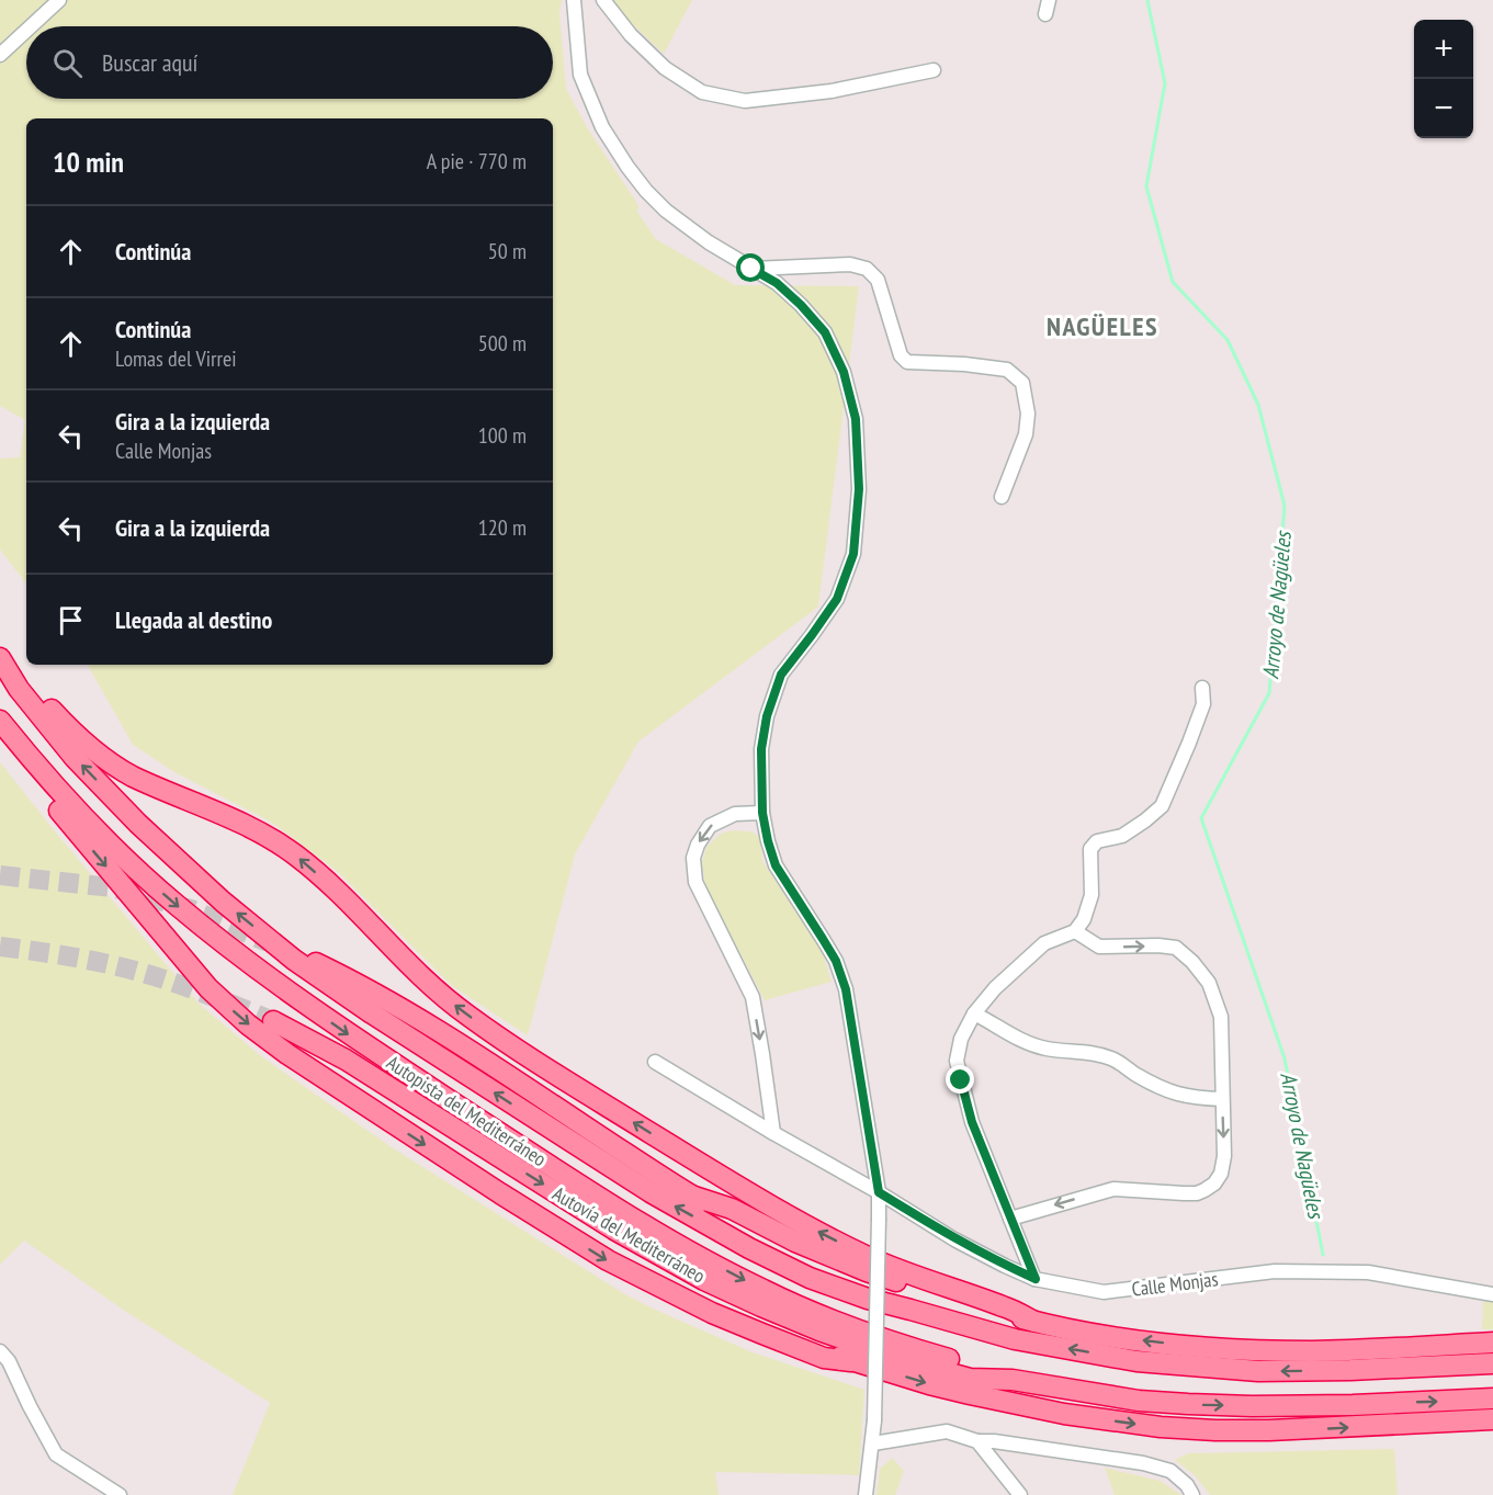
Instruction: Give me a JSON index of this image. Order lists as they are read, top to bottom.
{
  "streets": {
    "highway": ["Autopista del Mediterráneo", "Autovía del Mediterráneo"],
    "street": ["Calle Monjas"]
  },
  "crossings": [
    ["Autopista del Mediterráneo", "Autovía del Mediterráneo"]
  ],
  "districts": ["NAGÜELES"],
  "water": ["Arroyo de Nagüeles"],
  "page": {
    "map_buttons": ["+", "−"],
    "search": "Buscar aquí",
    "heading": ["10 min", "A pie · 770 m"],
    "list": [
      ["Continúa", "50 m"],
      ["Continúa", "Lomas del Virrei", "500 m"],
      ["Gira a la izquierda", "Calle Monjas", "100 m"],
      ["Gira a la izquierda", "120 m"],
      "Llegada al destino"
    ]
  }
}
